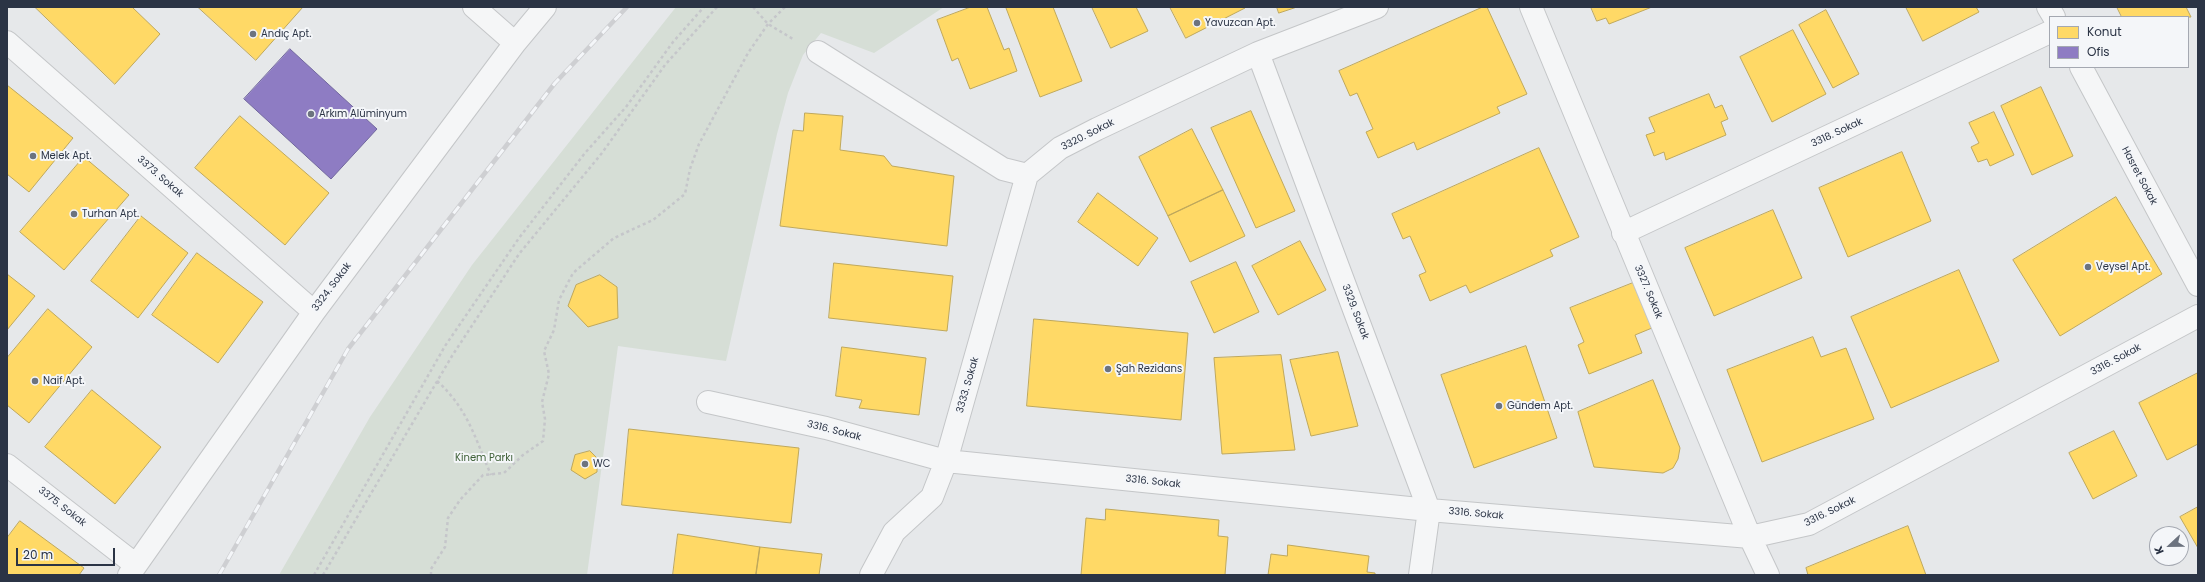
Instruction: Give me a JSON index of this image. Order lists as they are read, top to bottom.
{
  "streets": {
    "street": [
      "3318. Sokak",
      "3320. Sokak",
      "Hasret Sokak",
      "3373. Sokak",
      "3324. Sokak",
      "3327. Sokak",
      "3329. Sokak",
      "3316. Sokak",
      "3333. Sokak",
      "3375. Sokak"
    ]
  },
  "crossings": [
    ["3318. Sokak", "3327. Sokak"],
    ["3320. Sokak", "3329. Sokak"],
    ["3320. Sokak", "3333. Sokak"],
    ["3373. Sokak", "3324. Sokak"],
    ["3324. Sokak", "3375. Sokak"],
    ["3327. Sokak", "3316. Sokak"],
    ["3329. Sokak", "3316. Sokak"],
    ["3316. Sokak", "3333. Sokak"]
  ],
  "parks": ["Kinem Parkı"],
  "places": [
    "Yavuzcan Apt.",
    "Andıç Apt.",
    "Arkım Alüminyum",
    "Melek Apt.",
    "Turhan Apt.",
    "Veysel Apt.",
    "Şah Rezidans",
    "Naif Apt.",
    "Gündem Apt.",
    "WC"
  ],
  "legend": ["Konut", "Ofis"],
  "scale_bar": "20 m",
  "north": "left"
}
